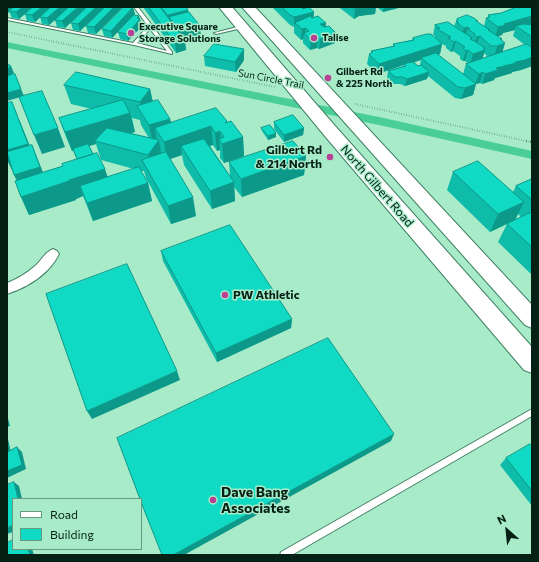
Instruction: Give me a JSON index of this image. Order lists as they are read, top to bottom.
{
  "streets": {
    "main road": ["North Gilbert Road"],
    "path": ["Sun Circle Trail"]
  },
  "crossings": [
    ["Sun Circle Trail", "North Gilbert Road"]
  ],
  "places": [
    "Executive Square Storage Solutions",
    "Talise",
    "Gilbert Rd & 225 North",
    "Gilbert Rd & 214 North",
    "PW Athletic",
    "Dave Bang Associates"
  ],
  "legend": ["Road", "Building"],
  "north": "top left"
}
